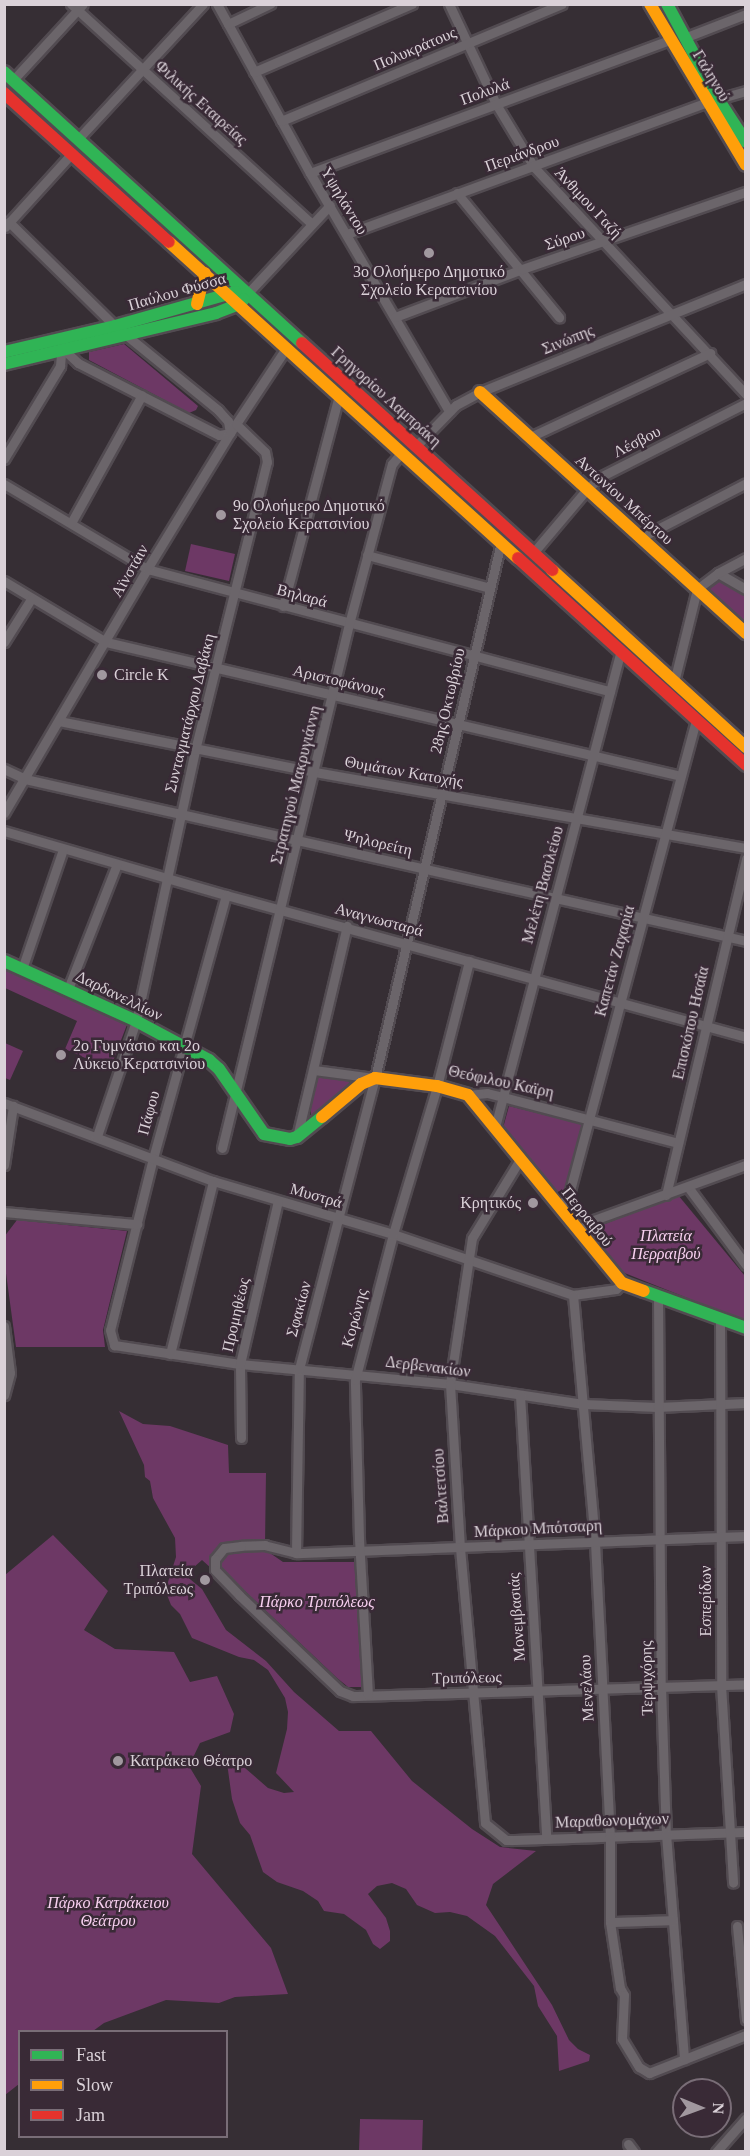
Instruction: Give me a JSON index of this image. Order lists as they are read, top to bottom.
{
  "streets": {
    "street": [
      "Πολυκράτους",
      "Γαληνού",
      "Πολυλά",
      "Φιλικής Εταιρείας",
      "Περιάνδρου",
      "Υψηλάντου",
      "Άνθιμου Γαζή",
      "Σύρου",
      "Παύλου Φύσσα",
      "Σινώπης",
      "Γρηγορίου Λαμπράκη",
      "Λέσβου",
      "Αντωνίου Μπέρτου",
      "Αϊνστάιν",
      "Βηλαρά",
      "Αριστοφάνους",
      "28ης Οκτωβρίου",
      "Συνταγματάρχου Δαβάκη",
      "Θυμάτων Κατοχής",
      "Στρατηγού Μακρυγιάννη",
      "Ψηλορείτη",
      "Μελέτη Βασιλείου",
      "Αναγνωσταρά",
      "Καπετάν Ζαχαρία",
      "Δαρδανελλίων",
      "Επισκόπου Ησαΐα",
      "Θεόφιλου Καϊρη",
      "Πάφου",
      "Μυστρά",
      "Περραιβού",
      "Σφακίων",
      "Προμηθέως",
      "Κορώνης",
      "Δερβενακίων",
      "Βαλτετσίου",
      "Μάρκου Μπότσαρη",
      "Εσπερίδων",
      "Μονεμβασιάς",
      "Τριπόλεως",
      "Τερψιχόρης",
      "Μενελάου",
      "Μαραθωνομάχων"
    ]
  },
  "crossings": [
    ["Πολυκράτους", "Υψηλάντου"],
    ["Πολυκράτους", "Άνθιμου Γαζή"],
    ["Γαληνού", "Πολυλά"],
    ["Γαληνού", "Περιάνδρου"],
    ["Πολυλά", "Υψηλάντου"],
    ["Πολυλά", "Άνθιμου Γαζή"],
    ["Περιάνδρου", "Υψηλάντου"],
    ["Περιάνδρου", "Άνθιμου Γαζή"],
    ["Υψηλάντου", "Σύρου"],
    ["Υψηλάντου", "Σινώπης"],
    ["Άνθιμου Γαζή", "Σύρου"],
    ["Άνθιμου Γαζή", "Σινώπης"],
    ["Παύλου Φύσσα", "Γρηγορίου Λαμπράκη"],
    ["Σινώπης", "Γρηγορίου Λαμπράκη"],
    ["Σινώπης", "Αντωνίου Μπέρτου"],
    ["Γρηγορίου Λαμπράκη", "Λέσβου"],
    ["Γρηγορίου Λαμπράκη", "Αϊνστάιν"],
    ["Γρηγορίου Λαμπράκη", "28ης Οκτωβρίου"],
    ["Γρηγορίου Λαμπράκη", "Στρατηγού Μακρυγιάννη"],
    ["Γρηγορίου Λαμπράκη", "Μελέτη Βασιλείου"],
    ["Γρηγορίου Λαμπράκη", "Καπετάν Ζαχαρία"],
    ["Λέσβου", "Αντωνίου Μπέρτου"],
    ["Αϊνστάιν", "Βηλαρά"],
    ["Αϊνστάιν", "Αριστοφάνους"],
    ["Αϊνστάιν", "Συνταγματάρχου Δαβάκη"],
    ["Αϊνστάιν", "Θυμάτων Κατοχής"],
    ["Αϊνστάιν", "Ψηλορείτη"],
    ["Βηλαρά", "28ης Οκτωβρίου"],
    ["Βηλαρά", "Συνταγματάρχου Δαβάκη"],
    ["Βηλαρά", "Στρατηγού Μακρυγιάννη"],
    ["Βηλαρά", "Μελέτη Βασιλείου"],
    ["Αριστοφάνους", "28ης Οκτωβρίου"],
    ["Αριστοφάνους", "Συνταγματάρχου Δαβάκη"],
    ["Αριστοφάνους", "Στρατηγού Μακρυγιάννη"],
    ["Αριστοφάνους", "Μελέτη Βασιλείου"],
    ["Αριστοφάνους", "Καπετάν Ζαχαρία"],
    ["28ης Οκτωβρίου", "Θυμάτων Κατοχής"],
    ["28ης Οκτωβρίου", "Ψηλορείτη"],
    ["28ης Οκτωβρίου", "Αναγνωσταρά"],
    ["28ης Οκτωβρίου", "Θεόφιλου Καϊρη"],
    ["28ης Οκτωβρίου", "Σφακίων"],
    ["Συνταγματάρχου Δαβάκη", "Θυμάτων Κατοχής"],
    ["Συνταγματάρχου Δαβάκη", "Ψηλορείτη"],
    ["Συνταγματάρχου Δαβάκη", "Αναγνωσταρά"],
    ["Συνταγματάρχου Δαβάκη", "Δαρδανελλίων"],
    ["Συνταγματάρχου Δαβάκη", "Μυστρά"],
    ["Θυμάτων Κατοχής", "Στρατηγού Μακρυγιάννη"],
    ["Θυμάτων Κατοχής", "Μελέτη Βασιλείου"],
    ["Θυμάτων Κατοχής", "Καπετάν Ζαχαρία"],
    ["Στρατηγού Μακρυγιάννη", "Ψηλορείτη"],
    ["Στρατηγού Μακρυγιάννη", "Αναγνωσταρά"],
    ["Στρατηγού Μακρυγιάννη", "Δαρδανελλίων"],
    ["Ψηλορείτη", "Μελέτη Βασιλείου"],
    ["Ψηλορείτη", "Καπετάν Ζαχαρία"],
    ["Ψηλορείτη", "Επισκόπου Ησαΐα"],
    ["Μελέτη Βασιλείου", "Αναγνωσταρά"],
    ["Μελέτη Βασιλείου", "Θεόφιλου Καϊρη"],
    ["Μελέτη Βασιλείου", "Περραιβού"],
    ["Αναγνωσταρά", "Καπετάν Ζαχαρία"],
    ["Αναγνωσταρά", "Επισκόπου Ησαΐα"],
    ["Αναγνωσταρά", "Πάφου"],
    ["Αναγνωσταρά", "Κορώνης"],
    ["Καπετάν Ζαχαρία", "Θεόφιλου Καϊρη"],
    ["Καπετάν Ζαχαρία", "Περραιβού"],
    ["Δαρδανελλίων", "Πάφου"],
    ["Επισκόπου Ησαΐα", "Θεόφιλου Καϊρη"],
    ["Θεόφιλου Καϊρη", "Περραιβού"],
    ["Θεόφιλου Καϊρη", "Σφακίων"],
    ["Θεόφιλου Καϊρη", "Κορώνης"],
    ["Πάφου", "Μυστρά"],
    ["Πάφου", "Δερβενακίων"],
    ["Μυστρά", "Περραιβού"],
    ["Μυστρά", "Σφακίων"],
    ["Μυστρά", "Προμηθέως"],
    ["Μυστρά", "Κορώνης"],
    ["Μυστρά", "Βαλτετσίου"],
    ["Μυστρά", "Μενελάου"],
    ["Περραιβού", "Βαλτετσίου"],
    ["Περραιβού", "Εσπερίδων"],
    ["Περραιβού", "Τερψιχόρης"],
    ["Σφακίων", "Δερβενακίων"],
    ["Σφακίων", "Μάρκου Μπότσαρη"],
    ["Προμηθέως", "Δερβενακίων"],
    ["Κορώνης", "Δερβενακίων"],
    ["Κορώνης", "Μάρκου Μπότσαρη"],
    ["Κορώνης", "Τριπόλεως"],
    ["Δερβενακίων", "Βαλτετσίου"],
    ["Δερβενακίων", "Εσπερίδων"],
    ["Δερβενακίων", "Μονεμβασιάς"],
    ["Δερβενακίων", "Τερψιχόρης"],
    ["Δερβενακίων", "Μενελάου"],
    ["Βαλτετσίου", "Μάρκου Μπότσαρη"],
    ["Βαλτετσίου", "Τριπόλεως"],
    ["Βαλτετσίου", "Μαραθωνομάχων"],
    ["Μάρκου Μπότσαρη", "Εσπερίδων"],
    ["Μάρκου Μπότσαρη", "Μονεμβασιάς"],
    ["Μάρκου Μπότσαρη", "Τριπόλεως"],
    ["Μάρκου Μπότσαρη", "Τερψιχόρης"],
    ["Μάρκου Μπότσαρη", "Μενελάου"],
    ["Εσπερίδων", "Τριπόλεως"],
    ["Εσπερίδων", "Μαραθωνομάχων"],
    ["Μονεμβασιάς", "Τριπόλεως"],
    ["Μονεμβασιάς", "Μαραθωνομάχων"],
    ["Τριπόλεως", "Τερψιχόρης"],
    ["Τριπόλεως", "Μενελάου"],
    ["Τερψιχόρης", "Μενελάου"],
    ["Τερψιχόρης", "Μαραθωνομάχων"],
    ["Μενελάου", "Μαραθωνομάχων"]
  ],
  "parks": ["Πλατεία Περραιβού", "Πάρκο Τριπόλεως", "Πάρκο Κατράκειου Θεάτρου"],
  "places": [
    "3ο Ολοήμερο Δημοτικό Σχολείο Κερατσινίου",
    "9ο Ολοήμερο Δημοτικό Σχολείο Κερατσινίου",
    "Circle K",
    "2ο Γυμνάσιο και 2ο Λύκειο Κερατσινίου",
    "Κρητικός",
    "Πλατεία Τριπόλεως",
    "Κατράκειο Θέατρο"
  ],
  "legend": ["Fast", "Slow", "Jam"],
  "north": "right"
}
